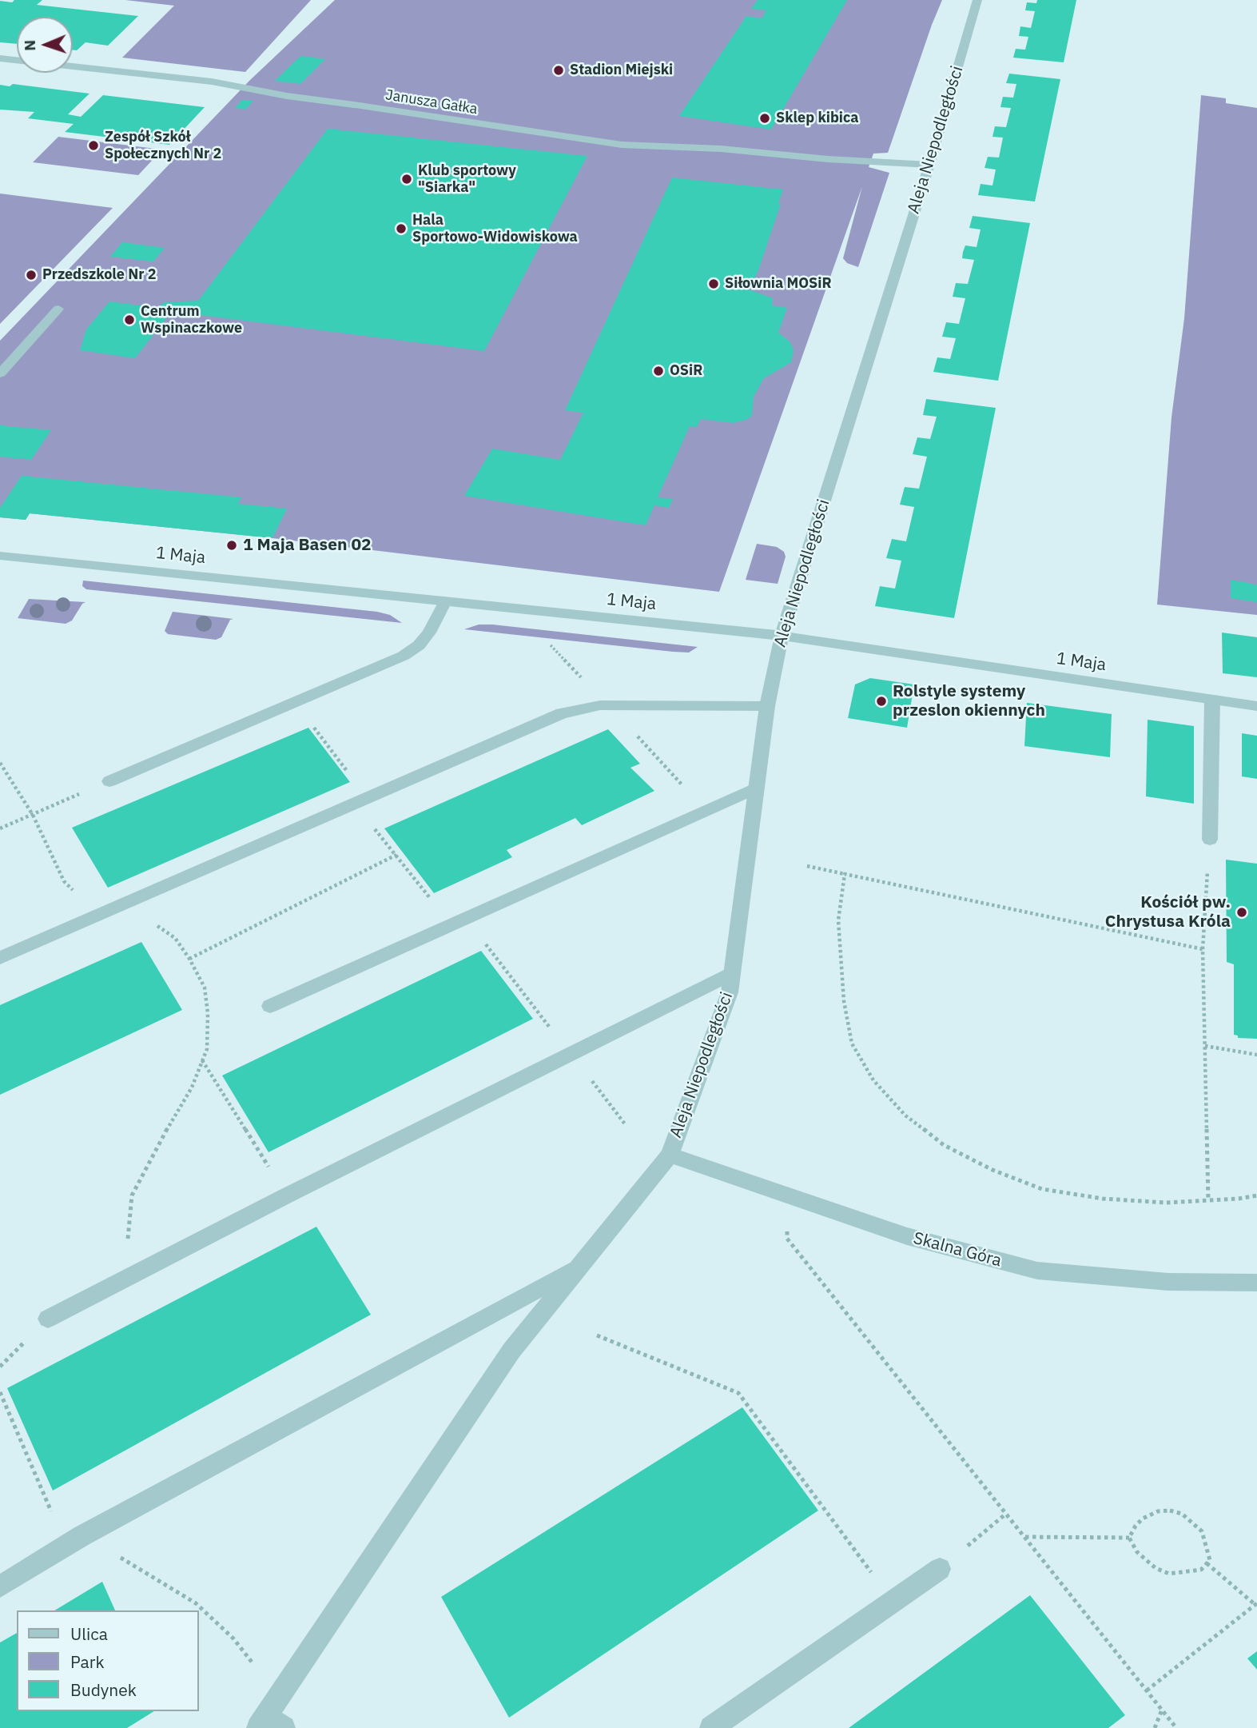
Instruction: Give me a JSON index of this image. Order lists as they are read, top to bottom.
{
  "streets": {
    "street": [
      "Janusza Gałka",
      "Aleja Niepodległości",
      "1 Maja",
      "Skalna Góra"
    ]
  },
  "crossings": [
    ["Janusza Gałka", "Aleja Niepodległości"],
    ["Aleja Niepodległości", "1 Maja"],
    ["Aleja Niepodległości", "Skalna Góra"]
  ],
  "places": [
    "Stadion Miejski",
    "Sklep kibica",
    "Zespół Szkół Społecznych Nr 2",
    "Klub sportowy \"Siarka\"",
    "Hala Sportowo-Widowiskowa",
    "Przedszkole Nr 2",
    "Siłownia MOSiR",
    "Centrum Wspinaczkowe",
    "OSiR",
    "1 Maja Basen 02",
    "Rolstyle systemy przeslon okiennych",
    "Kościół pw. Chrystusa Króla"
  ],
  "legend": ["Ulica", "Park", "Budynek"],
  "north": "left"
}
